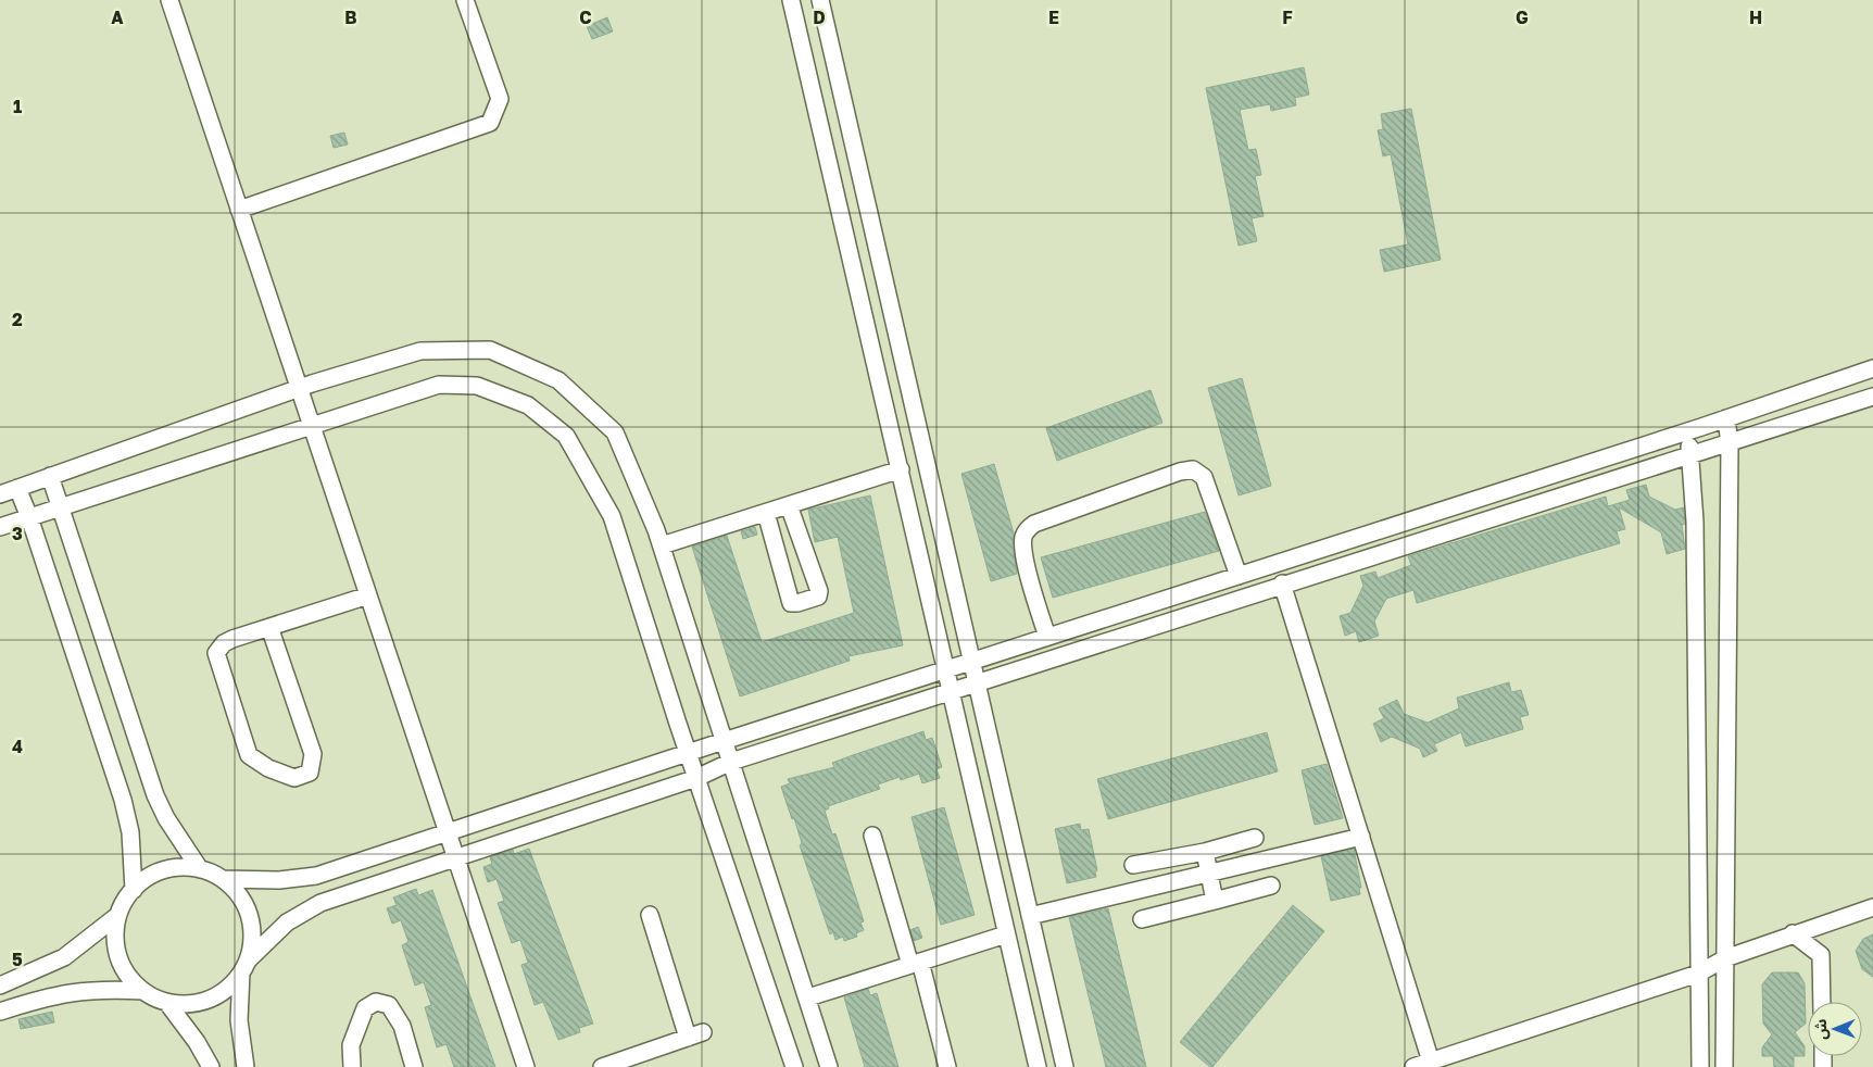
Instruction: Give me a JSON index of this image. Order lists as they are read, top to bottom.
{
  "north": "left",
  "grid": {
    "columns": [
      "A",
      "B",
      "C",
      "D",
      "E",
      "F",
      "G",
      "H"
    ],
    "rows": [
      "1",
      "2",
      "3",
      "4",
      "5"
    ]
  }
}
